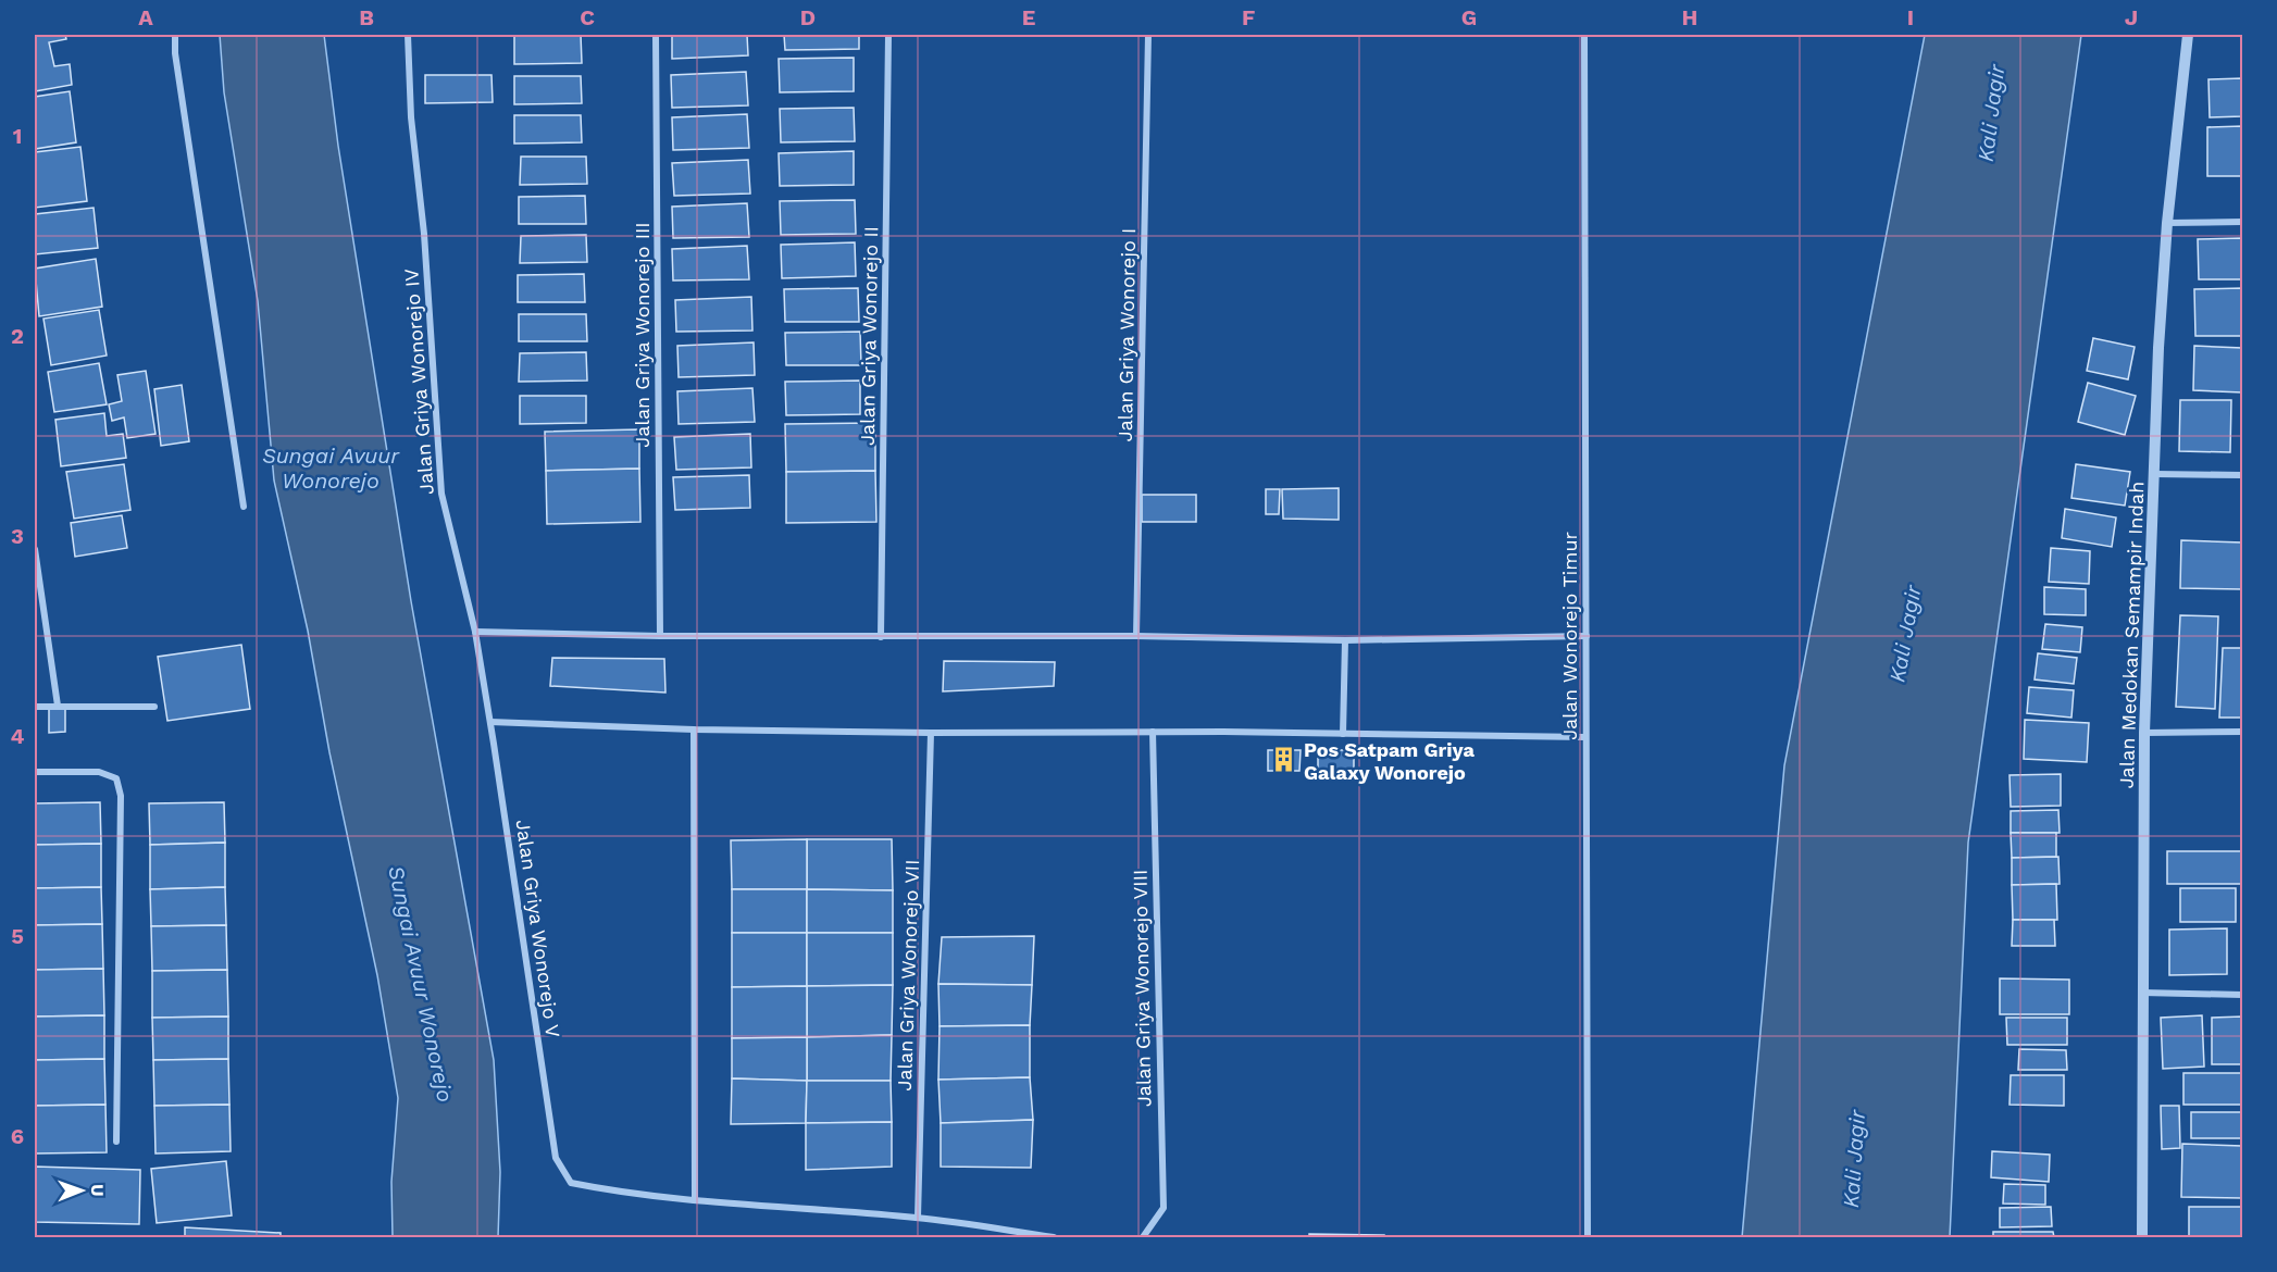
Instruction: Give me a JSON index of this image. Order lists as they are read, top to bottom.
{
  "streets": {
    "street": [
      "Jalan Griya Wonorejo III",
      "Jalan Griya Wonorejo I",
      "Jalan Griya Wonorejo II",
      "Jalan Griya Wonorejo IV",
      "Jalan Medokan Semampir Indah",
      "Jalan Wonorejo Timur",
      "Jalan Griya Wonorejo V",
      "Jalan Griya Wonorejo VII",
      "Jalan Griya Wonorejo VIII"
    ]
  },
  "crossings": [
    ["Jalan Griya Wonorejo IV", "Jalan Griya Wonorejo V"]
  ],
  "water": ["Kali Jagir", "Sungai Avuur Wonorejo"],
  "places": {
    "building": ["Pos Satpam Griya Galaxy Wonorejo"]
  },
  "north": "right",
  "grid": {
    "columns": [
      "A",
      "B",
      "C",
      "D",
      "E",
      "F",
      "G",
      "H",
      "I",
      "J"
    ],
    "rows": [
      "1",
      "2",
      "3",
      "4",
      "5",
      "6"
    ]
  }
}
